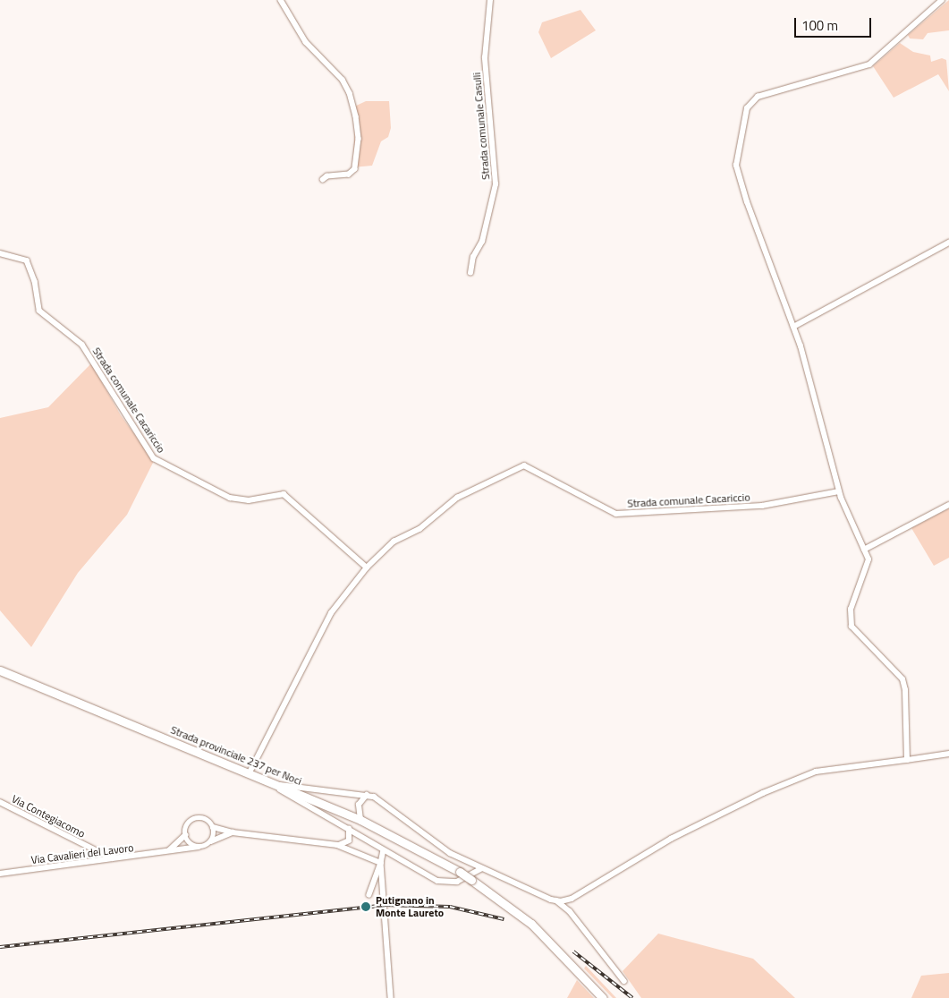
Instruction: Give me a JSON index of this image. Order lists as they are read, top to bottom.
{
  "streets": {
    "main road": ["Strada provinciale 237 per Noci"],
    "street": [
      "Strada comunale Casulli",
      "Strada comunale Cacariccio",
      "Via Contegiacomo",
      "Via Cavalieri del Lavoro"
    ]
  },
  "crossings": [
    ["Strada comunale Cacariccio", "Strada provinciale 237 per Noci"],
    ["Via Contegiacomo", "Via Cavalieri del Lavoro"]
  ],
  "places": ["Putignano in Monte Laureto"],
  "scale_bar": "100 m"
}
